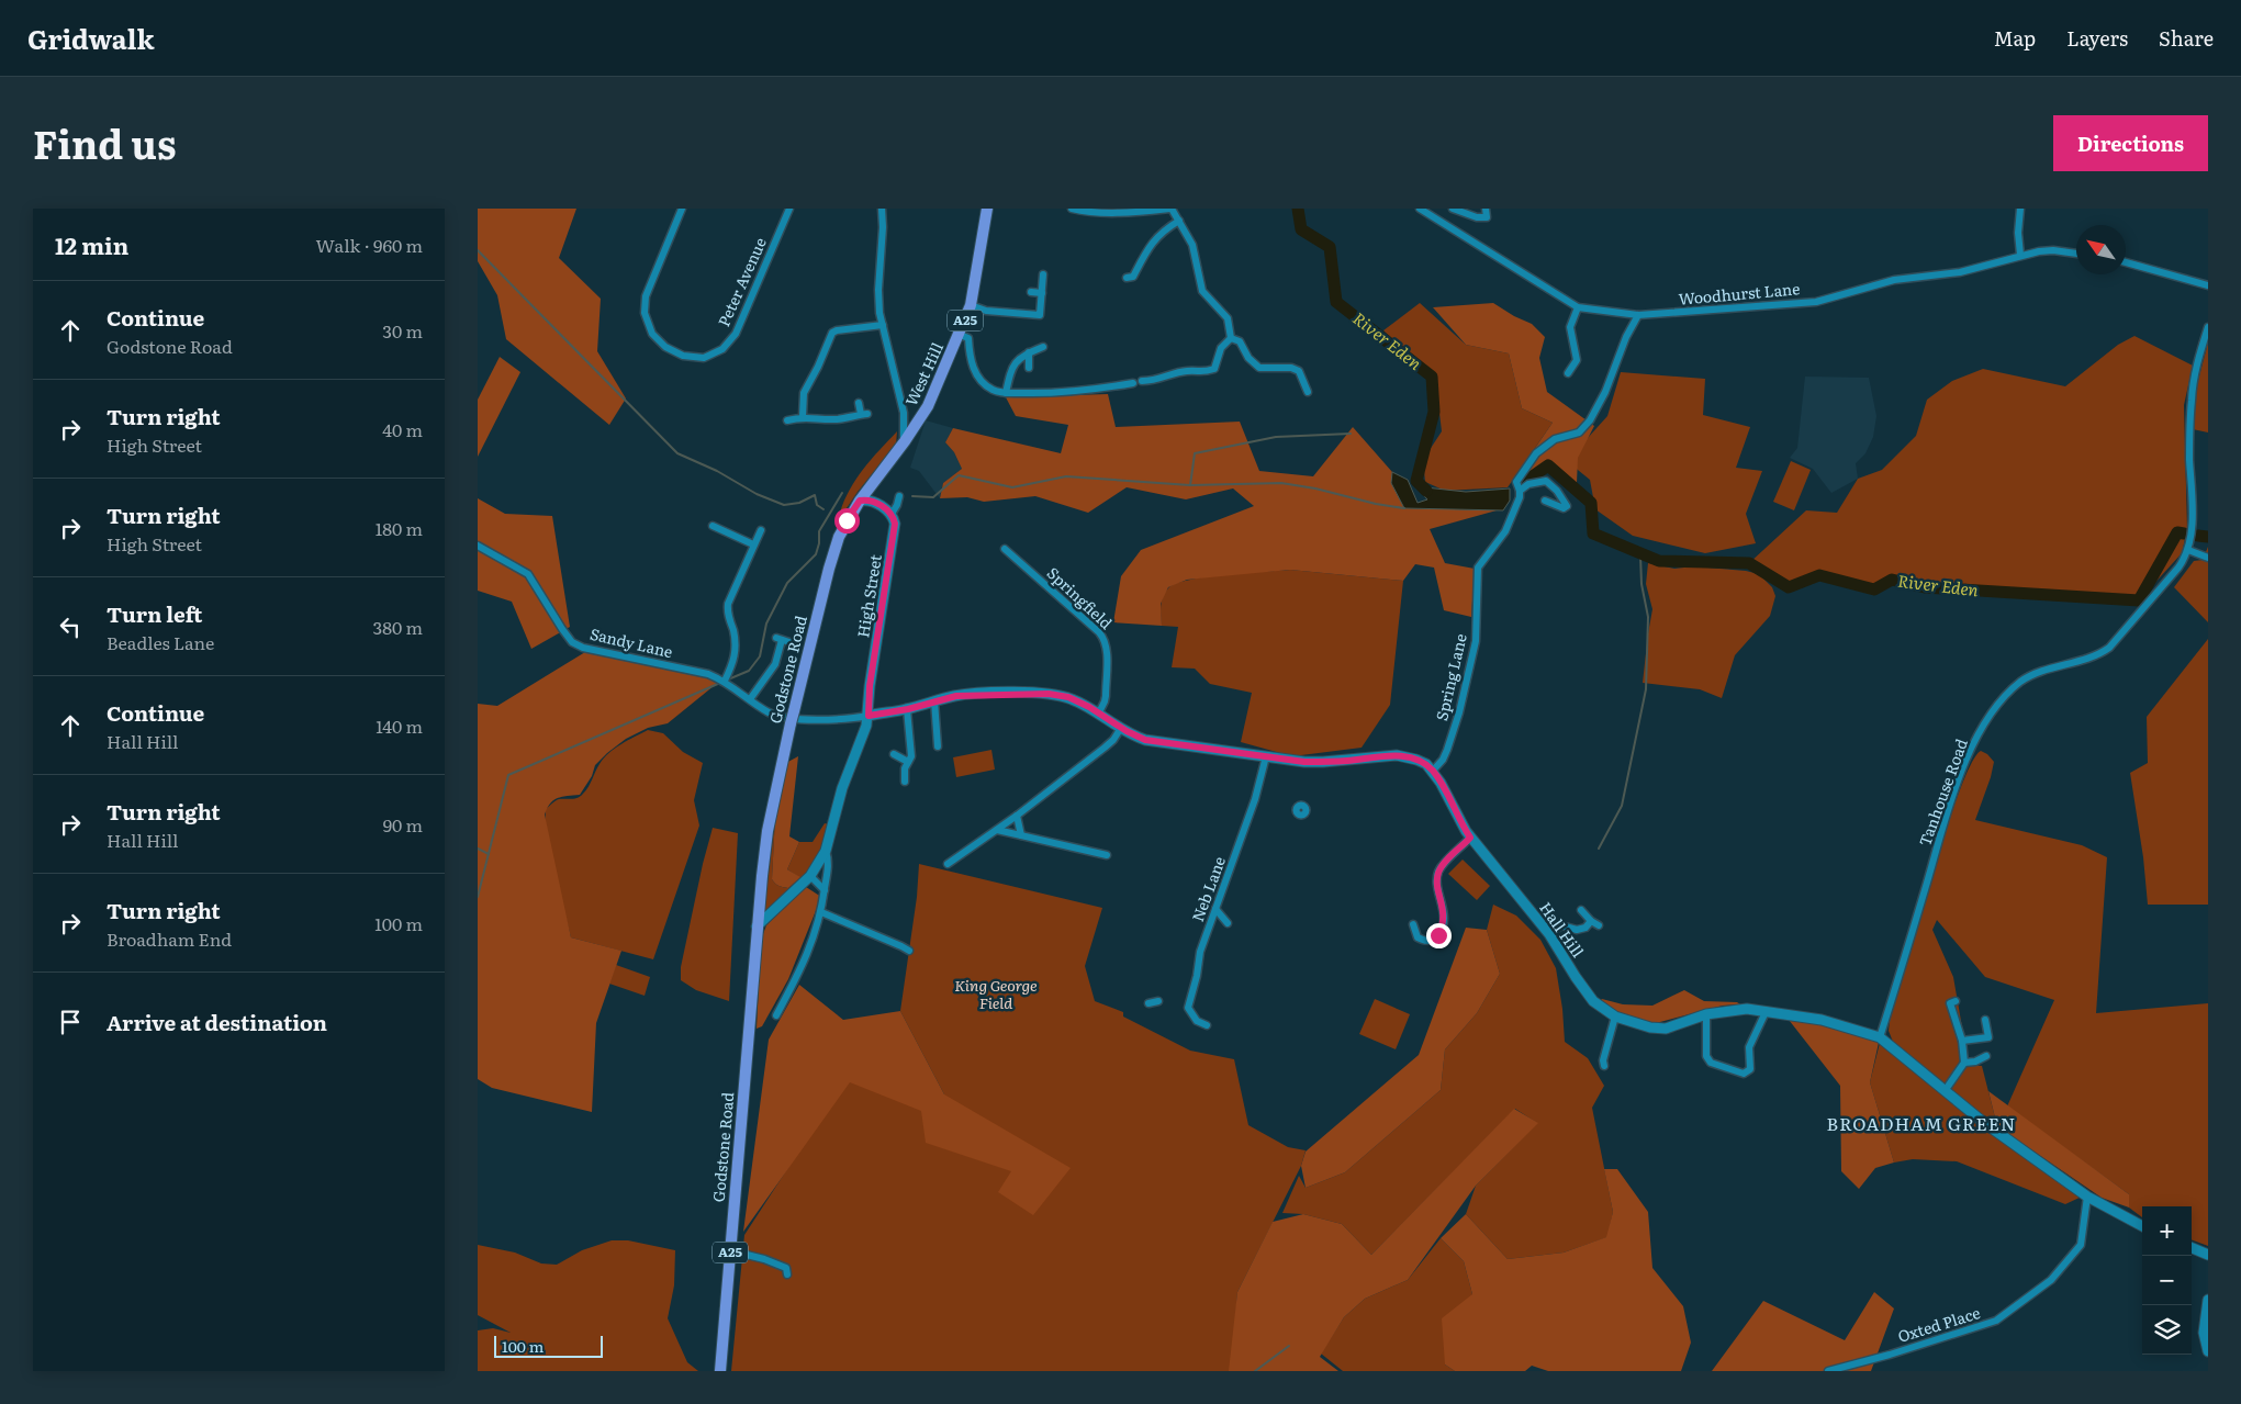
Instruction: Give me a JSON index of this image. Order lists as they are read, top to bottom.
{
  "streets": {
    "main road": ["A25", "West Hill", "Godstone Road"],
    "street": [
      "Peter Avenue",
      "Woodhurst Lane",
      "High Street",
      "Springfield",
      "Sandy Lane",
      "Spring Lane",
      "Tanhouse Road",
      "Neb Lane",
      "Hall Hill",
      "Oxted Place"
    ]
  },
  "crossings": [
    ["Woodhurst Lane", "Spring Lane"],
    ["A25", "West Hill"],
    ["A25", "Godstone Road"],
    ["High Street", "Sandy Lane"],
    ["Spring Lane", "Hall Hill"],
    ["Tanhouse Road", "Hall Hill"]
  ],
  "districts": ["BROADHAM GREEN"],
  "water": ["River Eden"],
  "parks": ["King George Field"],
  "scale_bar": "100 m",
  "north": "top left",
  "page": {
    "header": "Gridwalk",
    "nav": ["Map", "Layers", "Share"],
    "title": "Find us",
    "buttons": "Directions",
    "heading": ["12 min", "Walk · 960 m"],
    "list": [
      ["Continue", "Godstone Road", "30 m"],
      ["Turn right", "High Street", "40 m"],
      ["Turn right", "High Street", "180 m"],
      ["Turn left", "Beadles Lane", "380 m"],
      ["Continue", "Hall Hill", "140 m"],
      ["Turn right", "Hall Hill", "90 m"],
      ["Turn right", "Broadham End", "100 m"],
      "Arrive at destination"
    ],
    "map_buttons": ["+", "−"],
    "scale": "100 m"
  }
}
